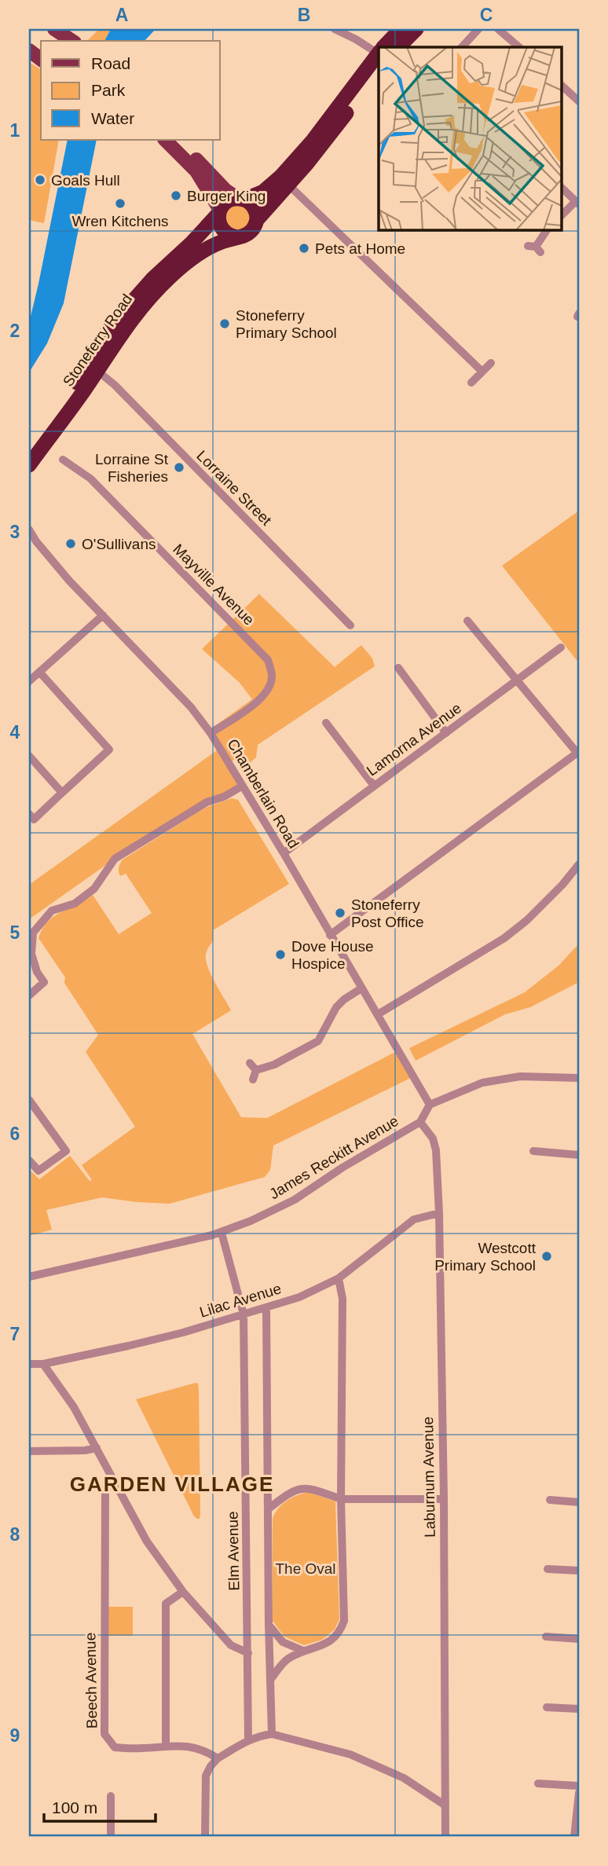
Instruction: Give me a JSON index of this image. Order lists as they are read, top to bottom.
{
  "streets": {
    "highway": ["Stoneferry Road"],
    "street": [
      "Lorraine Street",
      "Mayville Avenue",
      "Lamorna Avenue",
      "Chamberlain Road",
      "James Reckitt Avenue",
      "Lilac Avenue",
      "Laburnum Avenue",
      "Elm Avenue",
      "Beech Avenue"
    ]
  },
  "crossings": [
    ["Stoneferry Road", "Lorraine Street"],
    ["Mayville Avenue", "Chamberlain Road"],
    ["Lamorna Avenue", "Chamberlain Road"],
    ["Chamberlain Road", "James Reckitt Avenue"],
    ["James Reckitt Avenue", "Laburnum Avenue"],
    ["James Reckitt Avenue", "Elm Avenue"],
    ["Lilac Avenue", "Laburnum Avenue"],
    ["Lilac Avenue", "Elm Avenue"]
  ],
  "districts": ["GARDEN VILLAGE"],
  "parks": ["The Oval"],
  "places": [
    "Goals Hull",
    "Burger King",
    "Wren Kitchens",
    "Pets at Home",
    "Stoneferry Primary School",
    "Lorraine St Fisheries",
    "O'Sullivans",
    "Stoneferry Post Office",
    "Dove House Hospice",
    "Westcott Primary School"
  ],
  "legend": ["Road", "Park", "Water"],
  "scale_bar": "100 m",
  "grid": {
    "columns": ["A", "B", "C"],
    "rows": [
      "1",
      "2",
      "3",
      "4",
      "5",
      "6",
      "7",
      "8",
      "9"
    ]
  }
}
